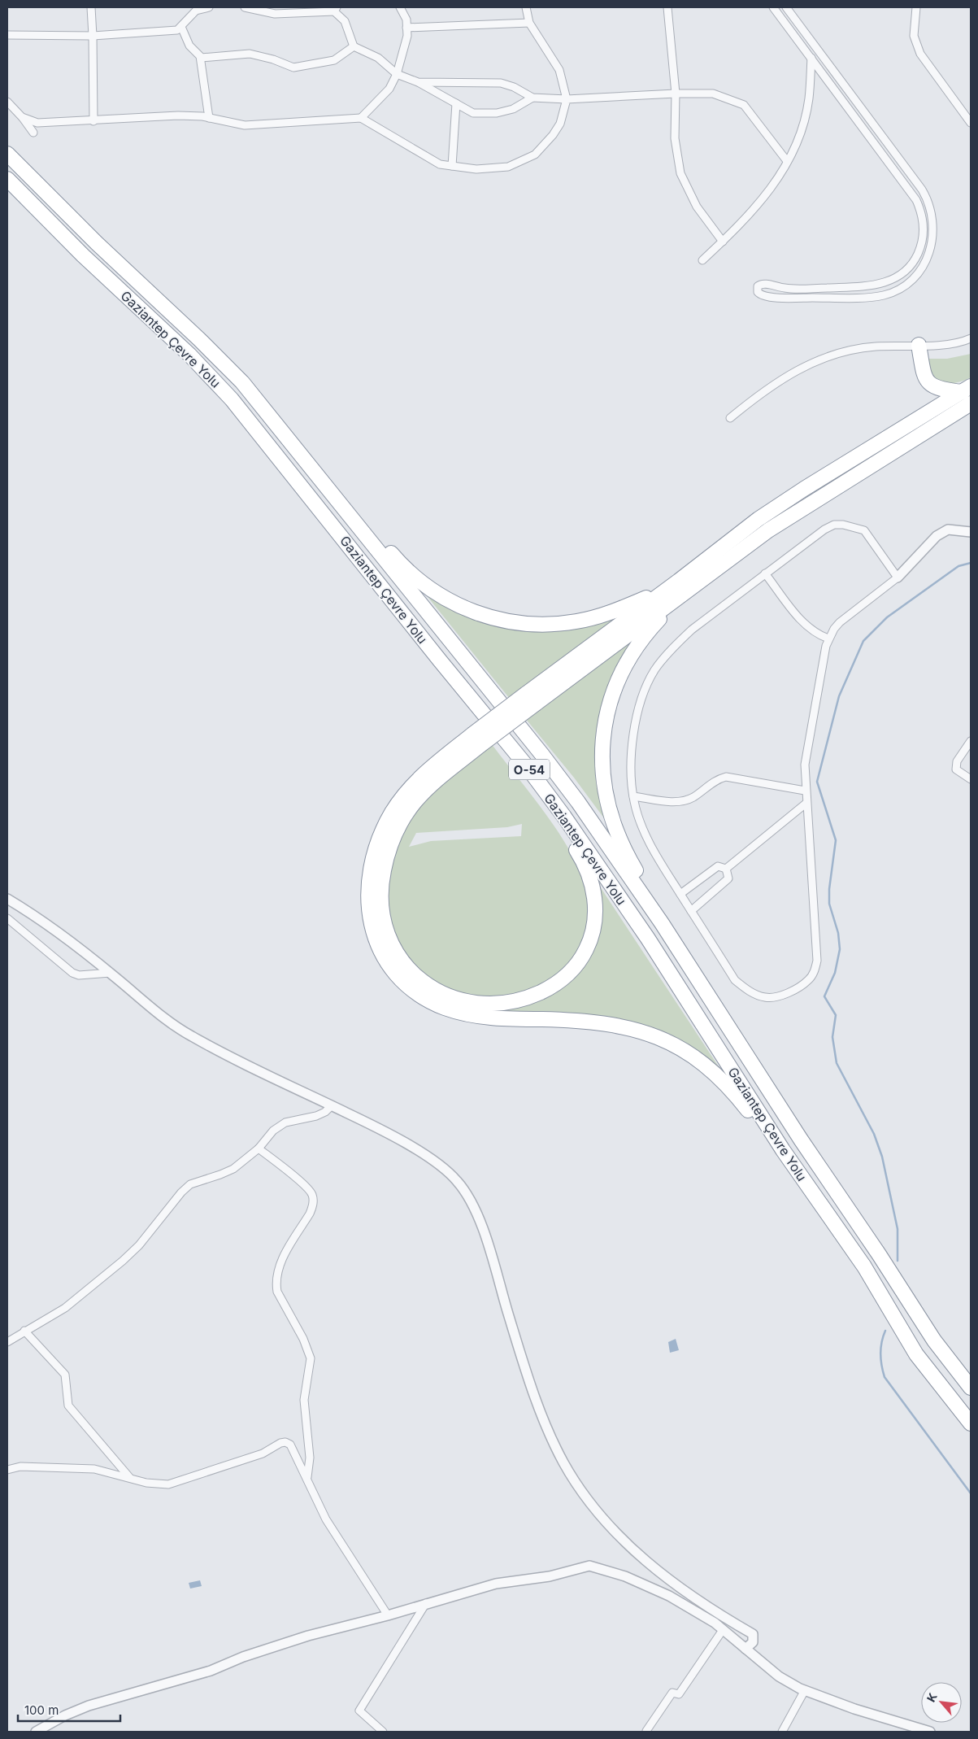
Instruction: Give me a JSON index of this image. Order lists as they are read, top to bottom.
{
  "streets": {
    "highway": ["Gaziantep Çevre Yolu", "O-54"]
  },
  "scale_bar": "100 m",
  "north": "top left"
}
